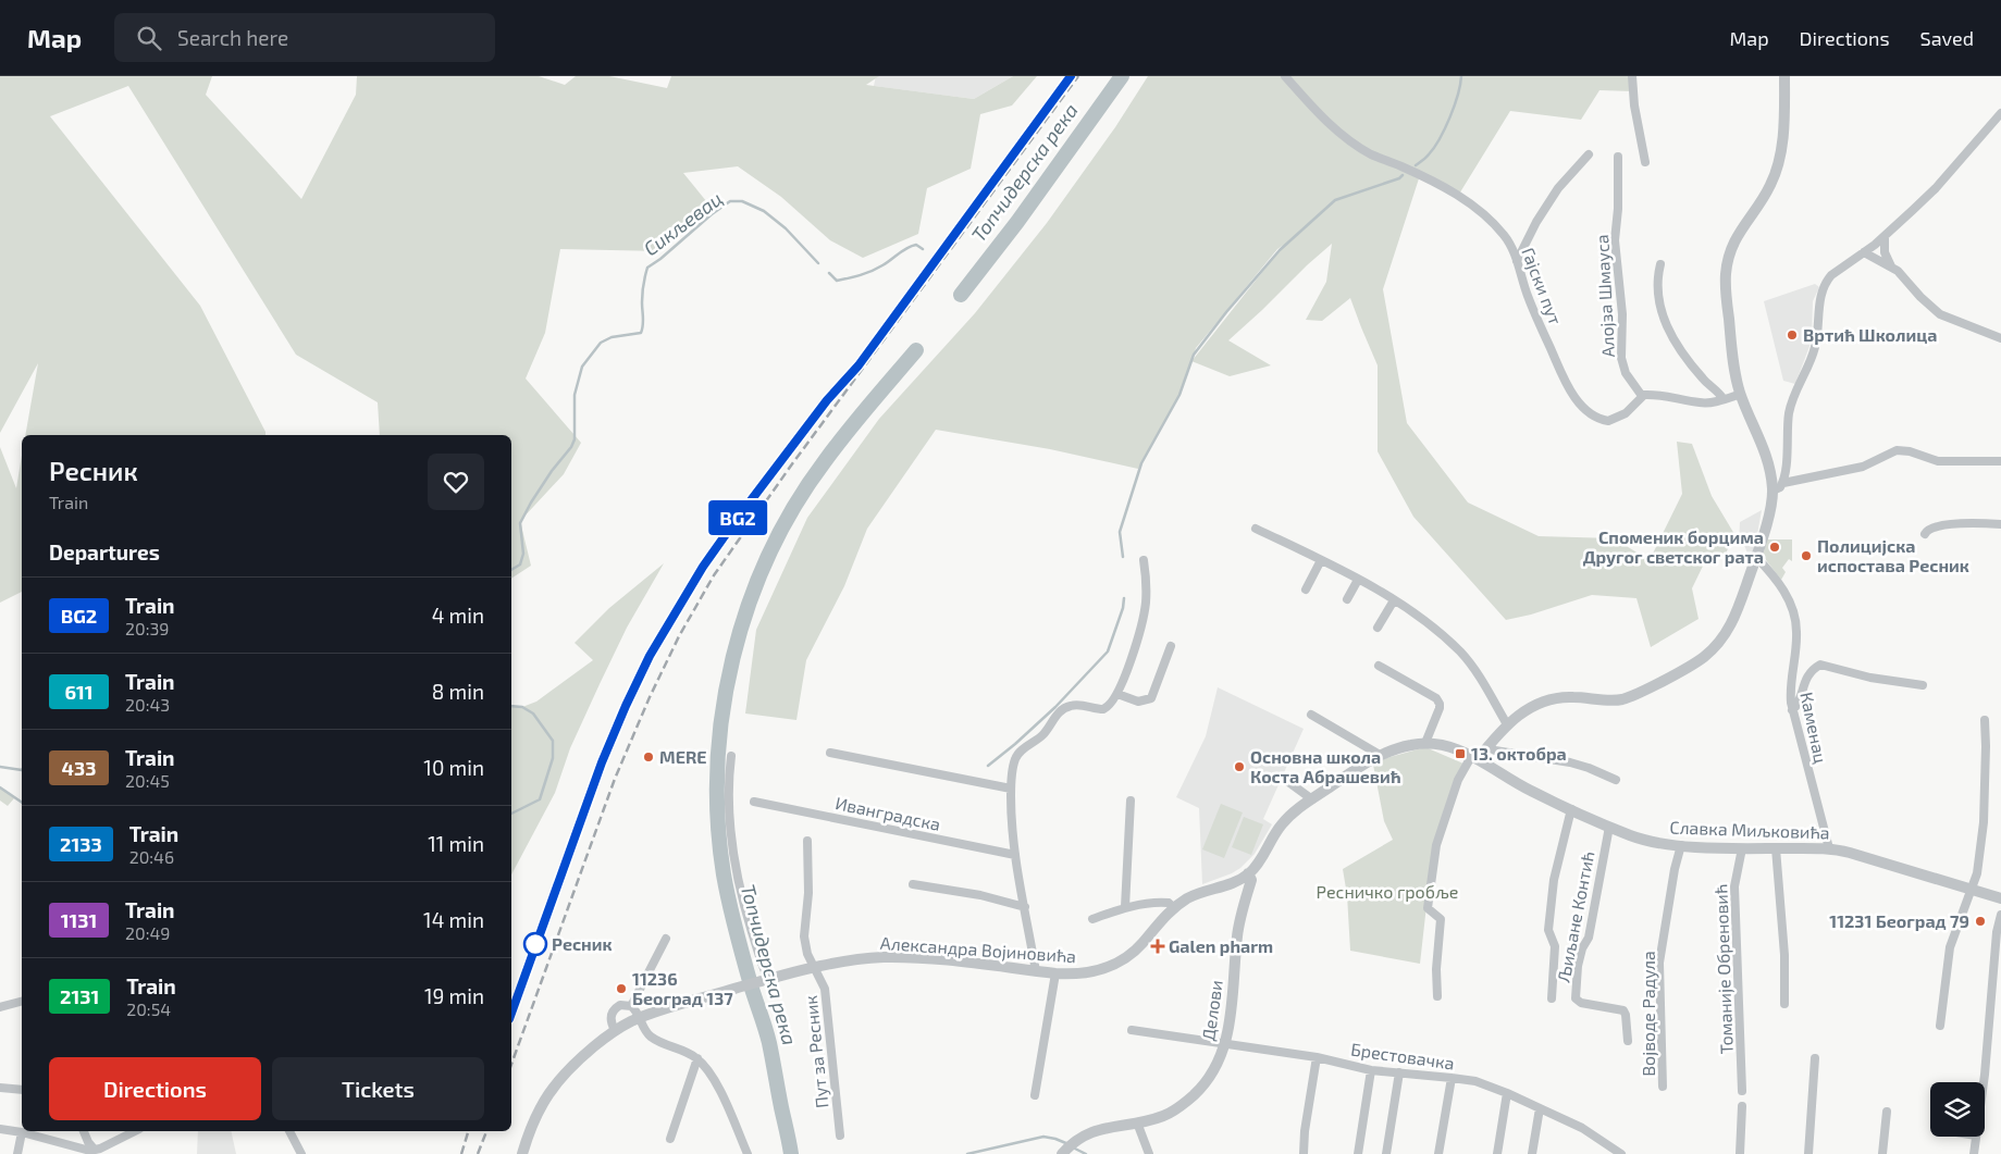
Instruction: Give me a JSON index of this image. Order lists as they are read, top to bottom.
{
  "streets": {
    "street": [
      "Гајски пут",
      "Алојза Шмауса",
      "Каменац",
      "Иванградска",
      "Славка Миљковића",
      "Љиљане Контић",
      "Александра Војиновића",
      "Томаније Обреновић",
      "Делови",
      "Војводе Радула",
      "Пут за Ресник",
      "Брестовачка"
    ]
  },
  "crossings": [
    ["Гајски пут", "Алојза Шмауса"],
    ["Каменац", "Славка Миљковића"],
    ["Славка Миљковића", "Љиљане Контић"],
    ["Славка Миљковића", "Томаније Обреновић"],
    ["Славка Миљковића", "Војводе Радула"],
    ["Александра Војиновића", "Делови"],
    ["Александра Војиновића", "Пут за Ресник"],
    ["Делови", "Брестовачка"]
  ],
  "water": ["Топчидерска река", "Сикљевац"],
  "parks": ["Ресничко гробље"],
  "places": {
    "other": [
      "Вртић Школица",
      "Споменик борцима Другог светског рата",
      "Полицијска испостава Ресник",
      "MERE",
      "Основна школа Коста Абрашевић",
      "11231 Београд 79",
      "Ресник",
      "11236 Београд 137"
    ],
    "transit": ["13. октобра"],
    "health": ["Galen pharm"]
  },
  "page": {
    "header": "Map",
    "search": "Search here",
    "nav": ["Map", "Directions", "Saved"],
    "on_map": "BG2",
    "heading": [
      ["Ресник", "Train"],
      "Departures"
    ],
    "list": [
      {
        "mark": "BG2",
        "name": "Train",
        "note": "20:39",
        "value": "4 min"
      },
      {
        "mark": "611",
        "name": "Train",
        "note": "20:43",
        "value": "8 min"
      },
      {
        "mark": "433",
        "name": "Train",
        "note": "20:45",
        "value": "10 min"
      },
      {
        "mark": "2133",
        "name": "Train",
        "note": "20:46",
        "value": "11 min"
      },
      {
        "mark": "1131",
        "name": "Train",
        "note": "20:49",
        "value": "14 min"
      },
      {
        "mark": "2131",
        "name": "Train",
        "note": "20:54",
        "value": "19 min"
      }
    ],
    "buttons": ["Directions", "Tickets"]
  }
}
